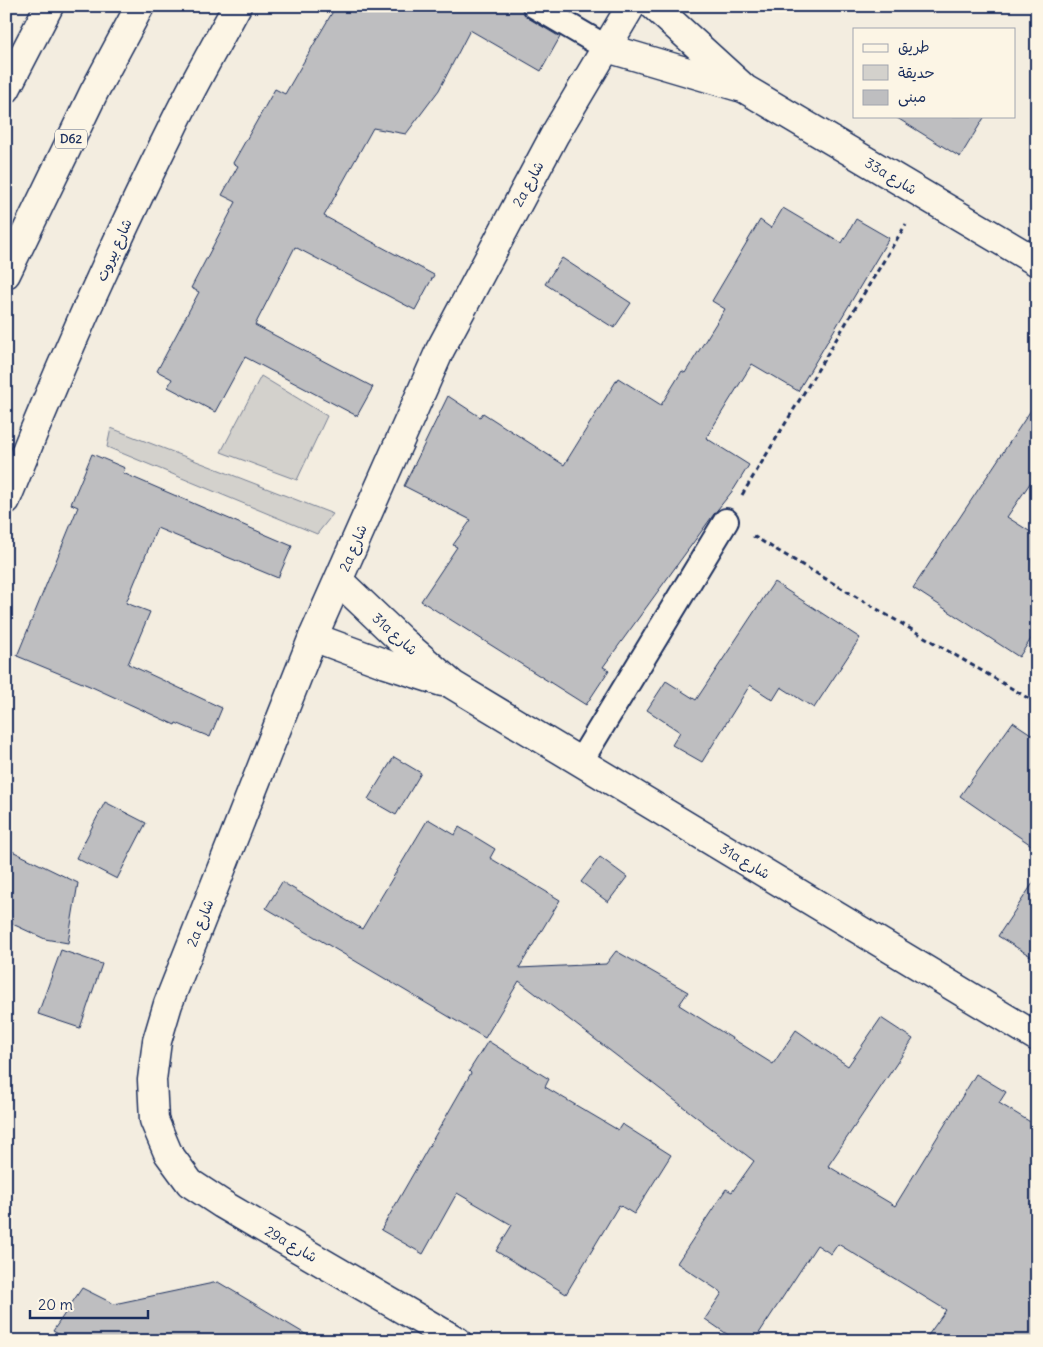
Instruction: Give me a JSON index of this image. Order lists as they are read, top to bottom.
{
  "streets": {
    "street": [
      "D62",
      "33a شارع",
      "2a شارع",
      "شارع بيروت",
      "31a شارع",
      "29a شارع"
    ]
  },
  "crossings": [
    ["33a شارع", "2a شارع"],
    ["2a شارع", "31a شارع"],
    ["2a شارع", "29a شارع"]
  ],
  "legend": ["طريق", "حديقة", "مبنى"],
  "scale_bar": "20 m"
}
